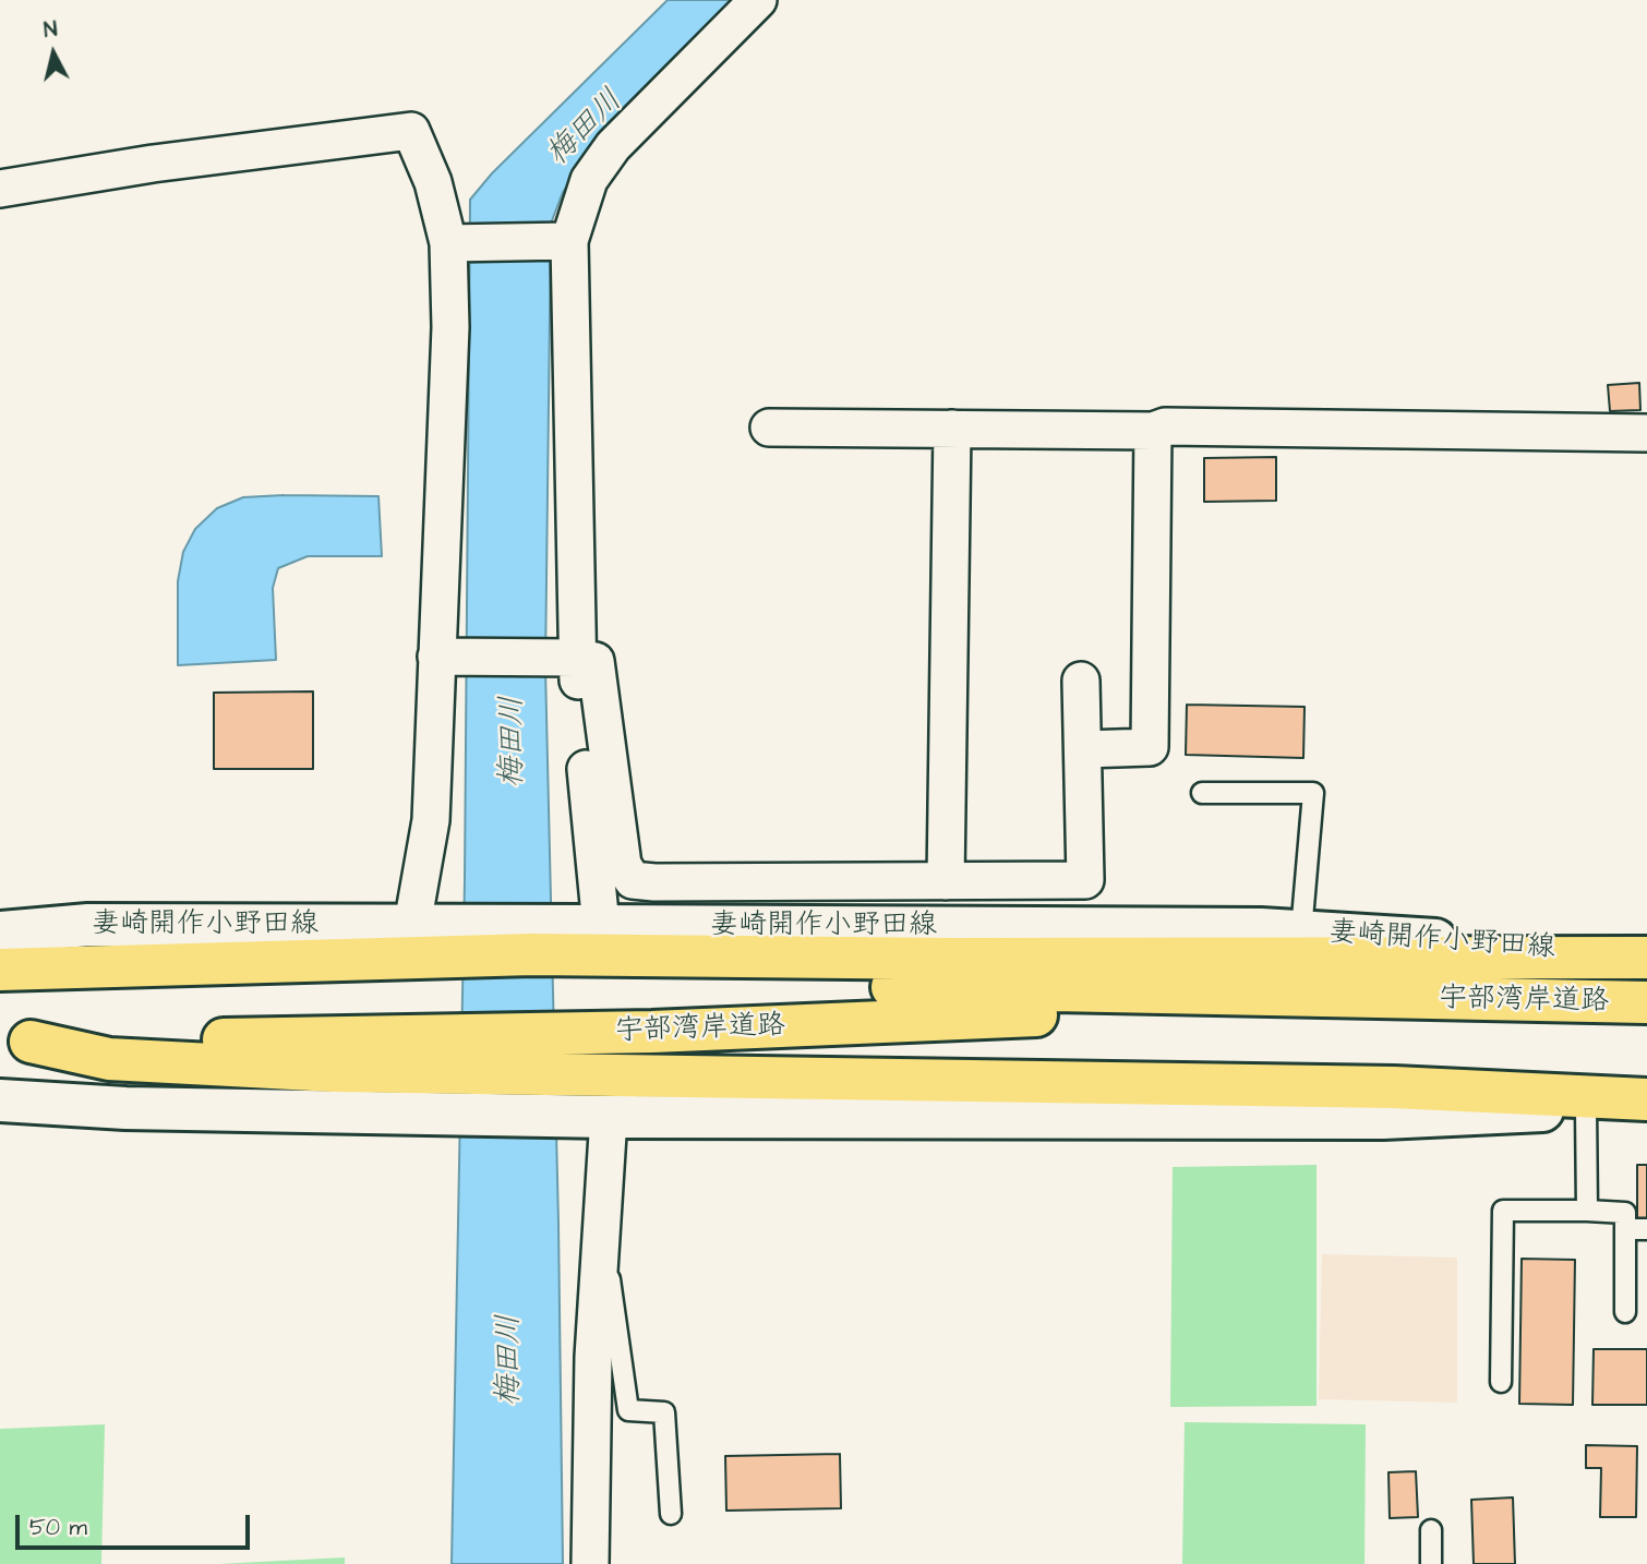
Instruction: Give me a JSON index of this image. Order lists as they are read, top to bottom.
{
  "streets": {
    "highway": ["宇部湾岸道路"],
    "main road": ["妻崎開作小野田線"]
  },
  "water": ["梅田川"],
  "scale_bar": "50 m",
  "north": "top"
}
